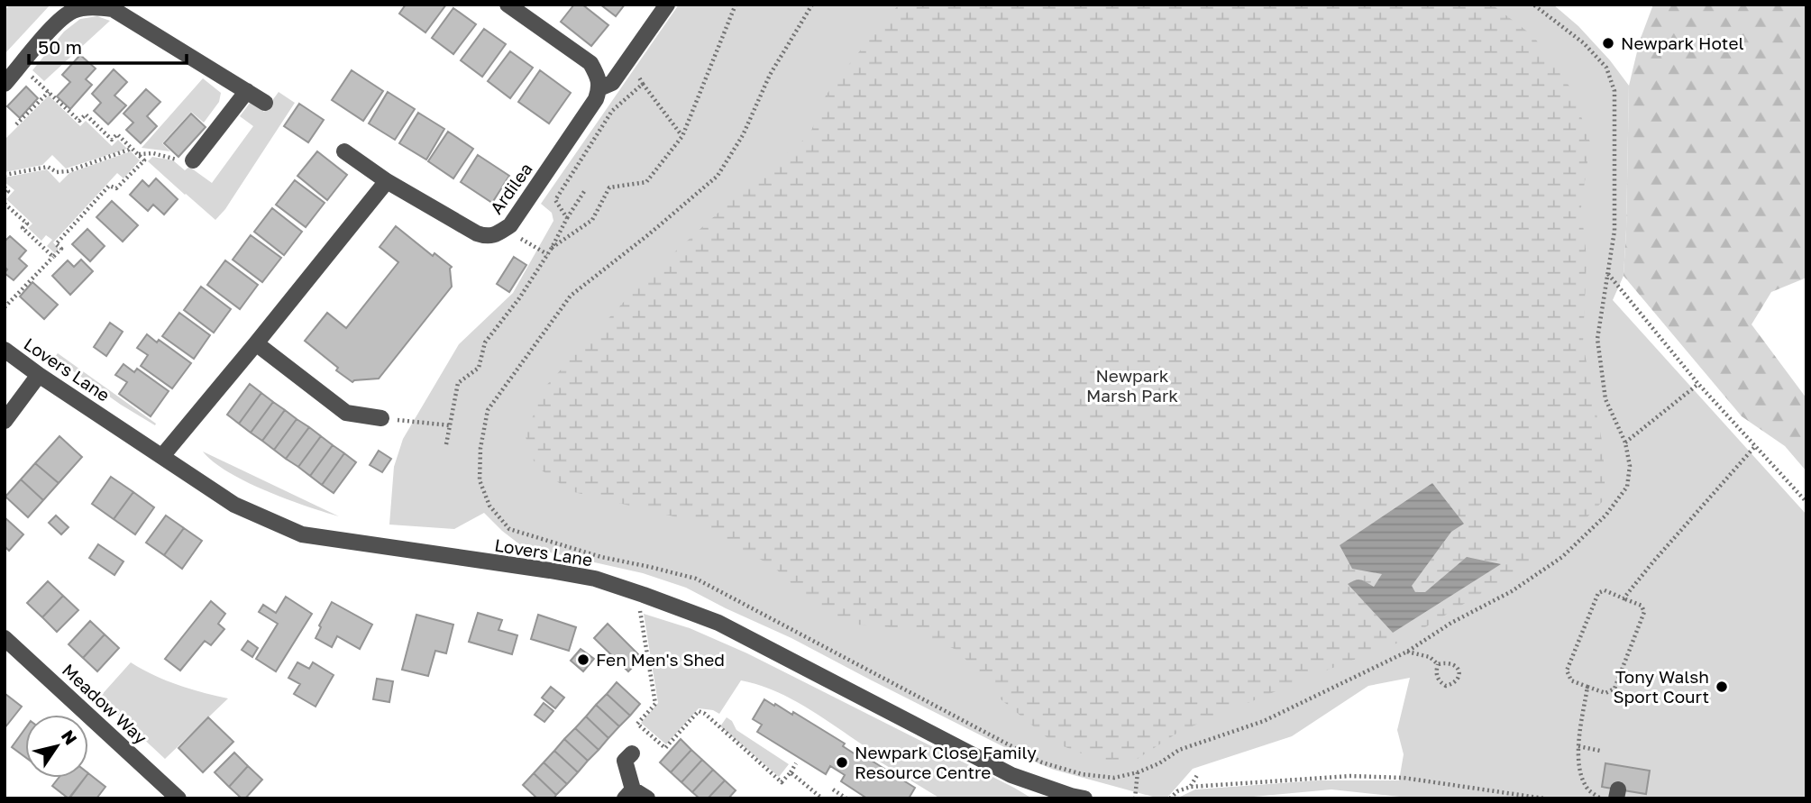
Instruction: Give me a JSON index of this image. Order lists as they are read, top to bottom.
{
  "streets": {
    "street": ["Ardilea", "Lovers Lane", "Meadow Way"]
  },
  "parks": ["Newpark Marsh Park"],
  "places": [
    "Newpark Hotel",
    "Fen Men's Shed",
    "Tony Walsh Sport Court",
    "Newpark Close Family Resource Centre"
  ],
  "scale_bar": "50 m",
  "north": "top right"
}
